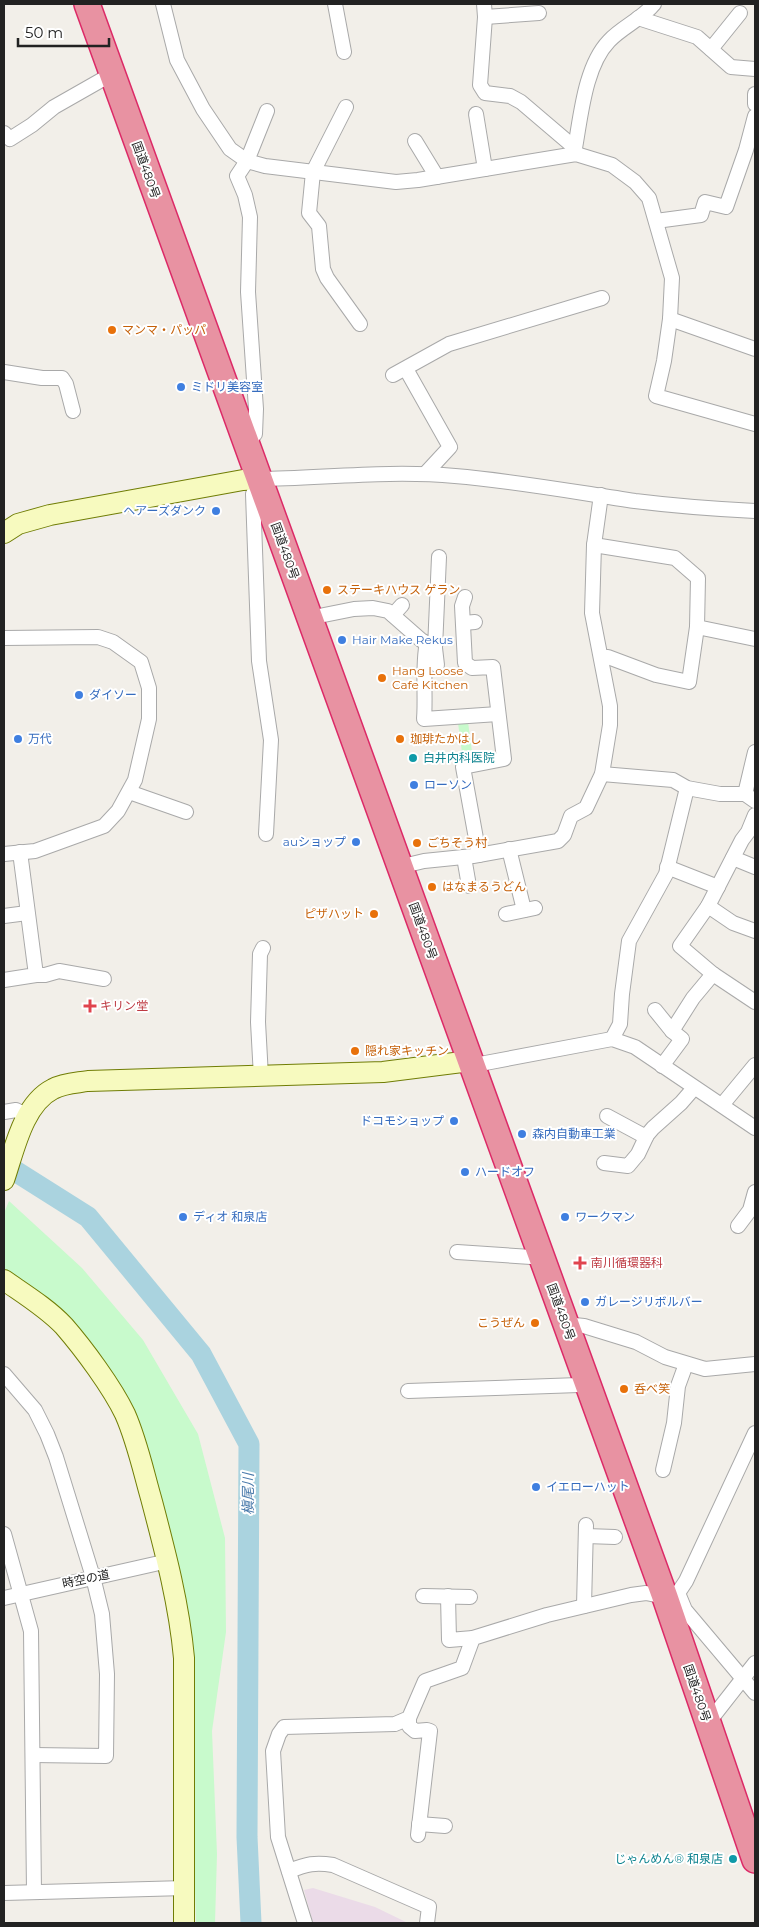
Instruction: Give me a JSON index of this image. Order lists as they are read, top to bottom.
{
  "streets": {
    "highway": ["国道480号"],
    "street": ["時空の道"]
  },
  "water": ["槇尾川"],
  "places": {
    "other": [
      "マンマ・パッパ",
      "ミドリ美容室",
      "ヘアーズダンク",
      "ステーキハウス ゲラン",
      "Hair Make Rekus",
      "Hang Loose Cafe Kitchen",
      "ダイソー",
      "万代",
      "珈琲たかはし",
      "白井内科医院",
      "ローソン",
      "auショップ",
      "ごちそう村",
      "はなまるうどん",
      "ピザハット",
      "隠れ家キッチン",
      "ドコモショップ",
      "森内自動車工業",
      "ハードオフ",
      "ディオ 和泉店",
      "ワークマン",
      "ガレージリボルバー",
      "こうぜん",
      "呑べ笑",
      "イエローハット",
      "じゃんめん® 和泉店"
    ],
    "health": ["キリン堂", "南川循環器科"]
  },
  "scale_bar": "50 m"
}
